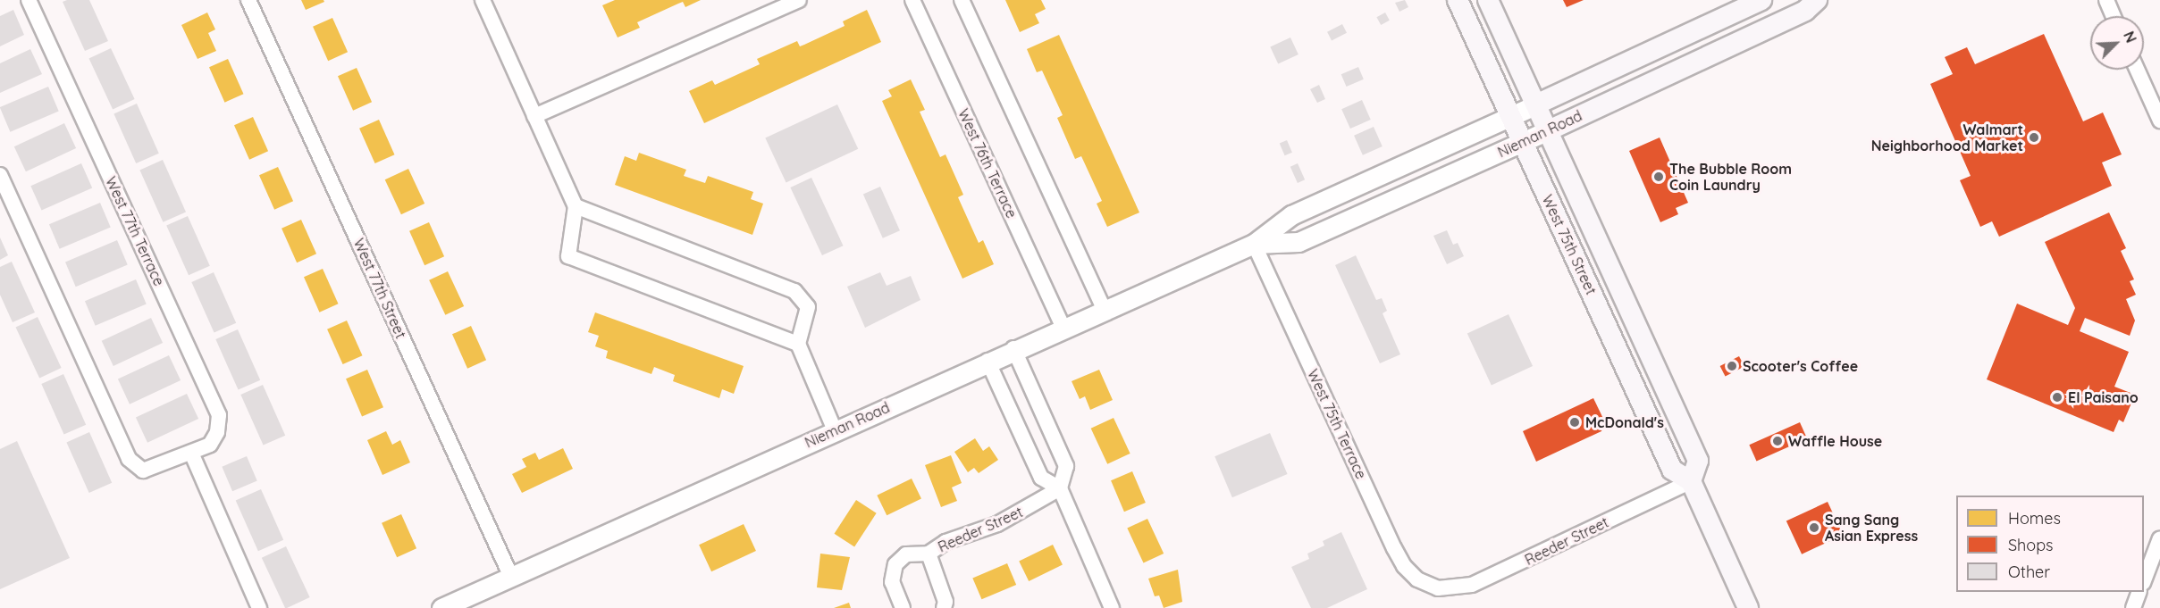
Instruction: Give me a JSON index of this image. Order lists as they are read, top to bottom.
{
  "streets": {
    "main road": ["Nieman Road", "West 75th Street"],
    "street": [
      "West 76th Terrace",
      "West 77th Terrace",
      "West 77th Street",
      "West 75th Terrace",
      "Reeder Street"
    ]
  },
  "crossings": [
    ["Nieman Road", "West 76th Terrace"],
    ["Nieman Road", "West 75th Street"],
    ["Nieman Road", "West 77th Street"],
    ["Nieman Road", "West 75th Terrace"],
    ["West 75th Street", "Reeder Street"],
    ["West 75th Terrace", "Reeder Street"]
  ],
  "places": [
    "Walmart Neighborhood Market",
    "The Bubble Room Coin Laundry",
    "Scooter's Coffee",
    "El Paisano",
    "McDonald's",
    "Waffle House",
    "Sang Sang Asian Express"
  ],
  "legend": ["Homes", "Shops", "Other"],
  "north": "top right"
}
